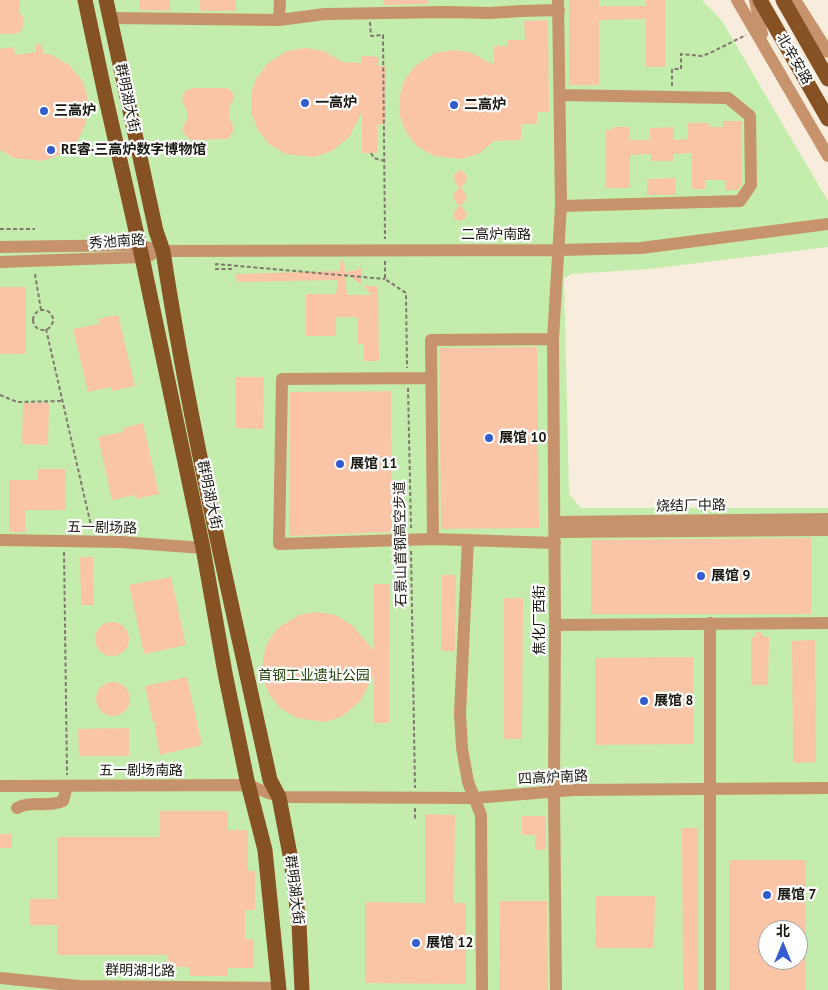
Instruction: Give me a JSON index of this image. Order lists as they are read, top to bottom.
{
  "streets": {
    "main road": ["北辛安路", "群明湖大街"],
    "street": [
      "二高炉南路",
      "秀池南路",
      "烧结厂中路",
      "五一剧场路",
      "焦化厂西街",
      "五一剧场南路",
      "四高炉南路",
      "群明湖北路"
    ],
    "path": ["石景山首钢高空步道"]
  },
  "crossings": [
    ["群明湖大街", "二高炉南路"],
    ["群明湖大街", "秀池南路"],
    ["群明湖大街", "五一剧场路"],
    ["群明湖大街", "五一剧场南路"],
    ["群明湖大街", "四高炉南路"],
    ["群明湖大街", "群明湖北路"],
    ["二高炉南路", "秀池南路"],
    ["二高炉南路", "焦化厂西街"],
    ["烧结厂中路", "焦化厂西街"],
    ["焦化厂西街", "四高炉南路"],
    ["五一剧场南路", "四高炉南路"]
  ],
  "parks": ["首钢工业遗址公园"],
  "places": [
    "一高炉",
    "二高炉",
    "三高炉",
    "RE睿·三高炉数字博物馆",
    "展馆 10",
    "展馆 11",
    "展馆 9",
    "展馆 8",
    "展馆 7",
    "展馆 12"
  ],
  "north": "top"
}
